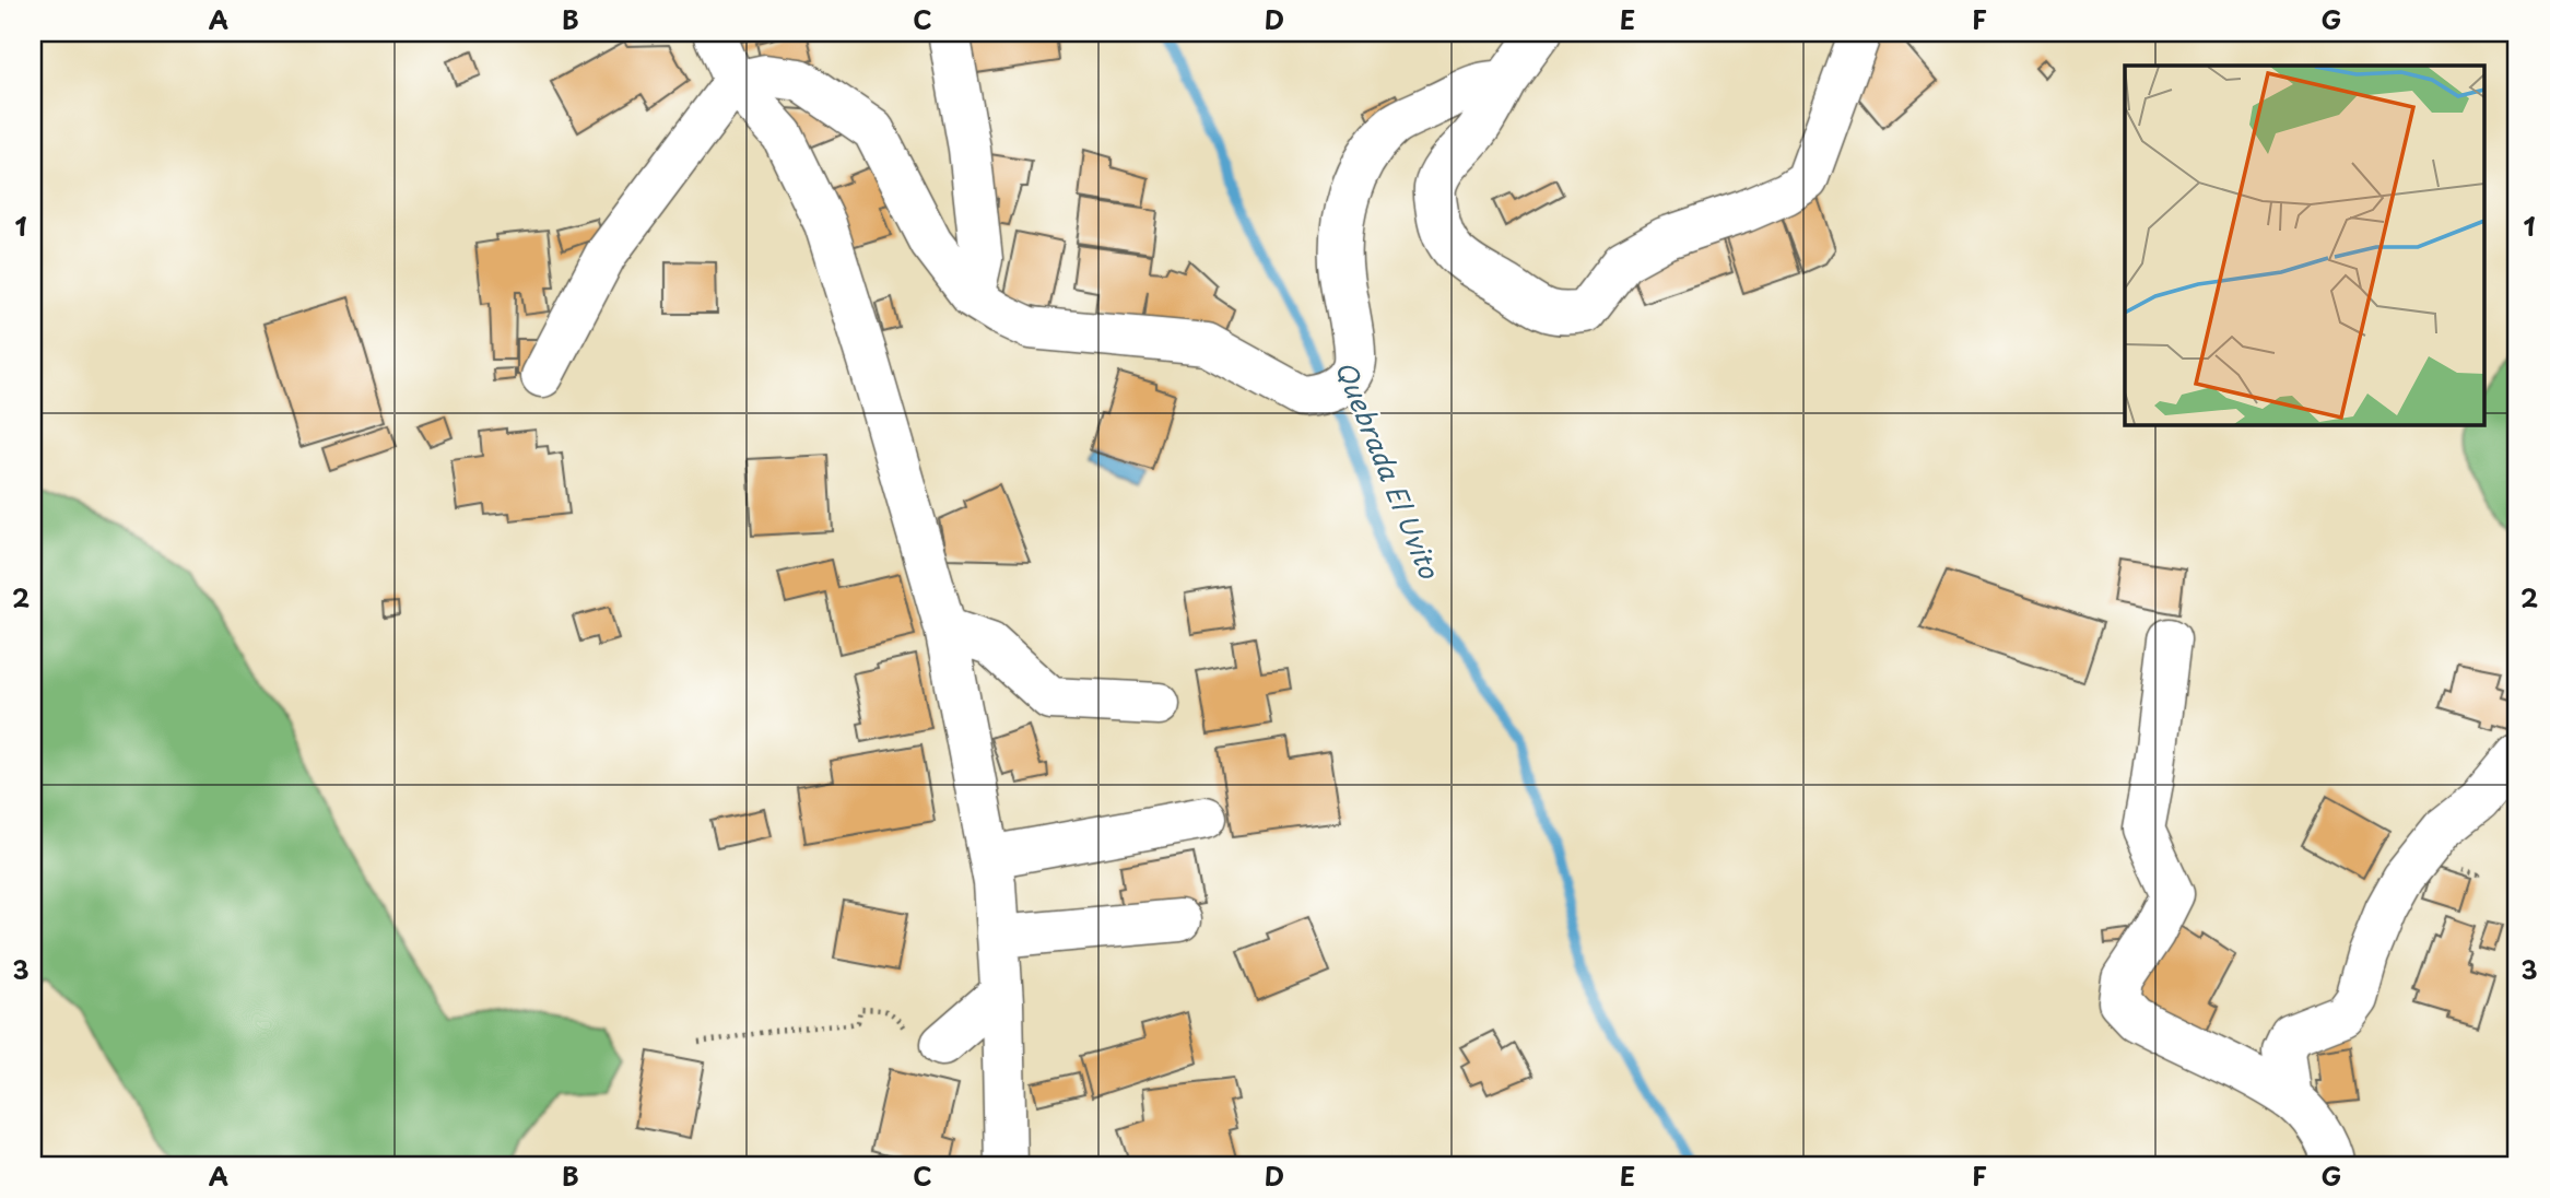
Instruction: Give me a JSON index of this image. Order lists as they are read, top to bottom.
{
  "water": ["Quebrada El Uvito"],
  "grid": {
    "columns": [
      "A",
      "B",
      "C",
      "D",
      "E",
      "F",
      "G"
    ],
    "rows": ["1", "2", "3"]
  }
}
